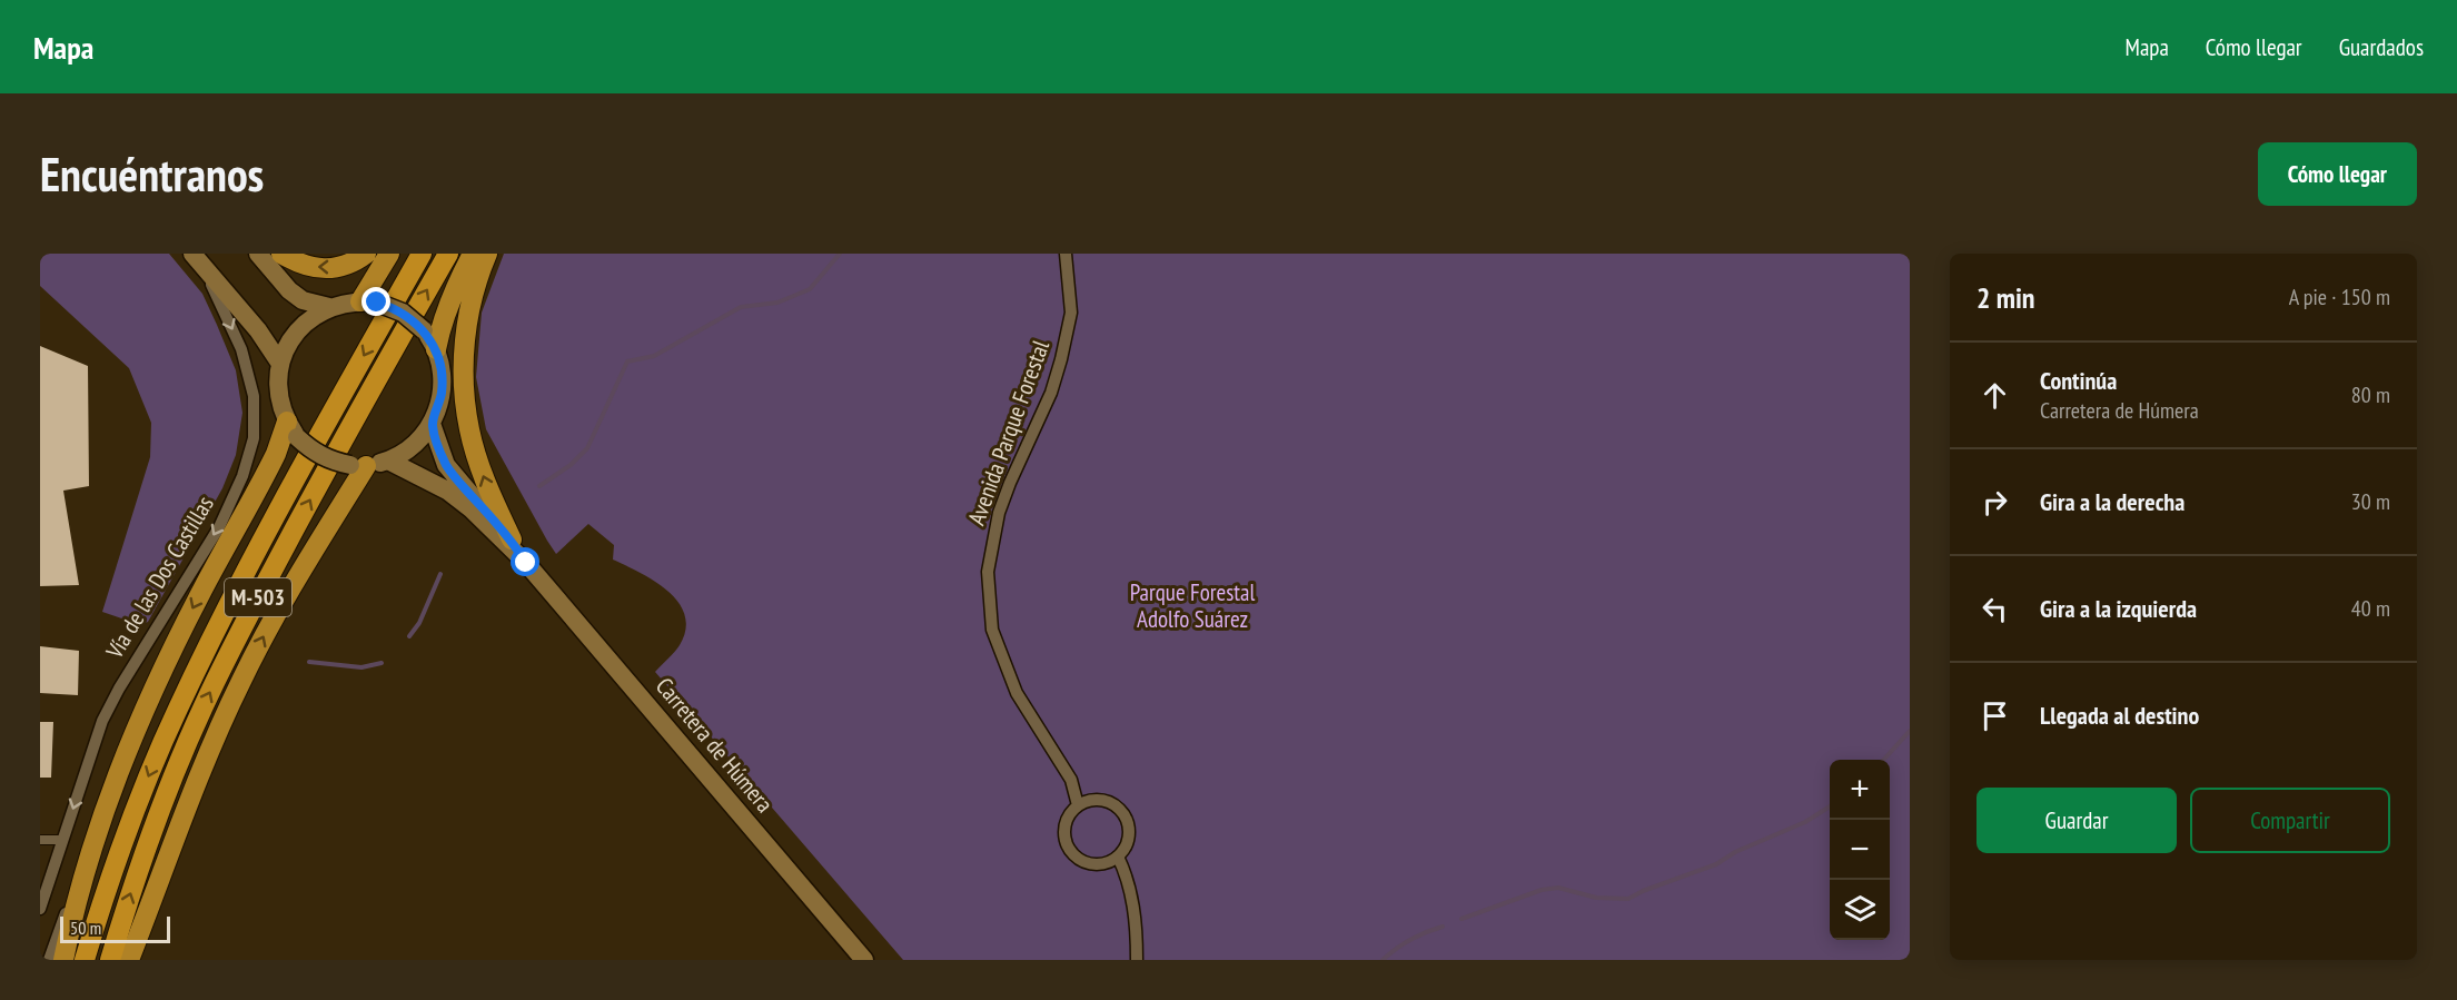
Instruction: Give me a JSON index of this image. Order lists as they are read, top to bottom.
{
  "streets": {
    "highway": ["M-503"],
    "main road": ["Carretera de Húmera"],
    "street": ["Avenida Parque Forestal", "Vía de las Dos Castillas"]
  },
  "crossings": [
    ["M-503", "Carretera de Húmera"]
  ],
  "one_way": ["Vía de las Dos Castillas"],
  "parks": ["Parque Forestal Adolfo Suárez"],
  "scale_bar": "50 m",
  "page": {
    "header": "Mapa",
    "nav": ["Mapa", "Cómo llegar", "Guardados"],
    "buttons": [
      "Cómo llegar",
      ["Guardar", "Compartir"]
    ],
    "title": "Encuéntranos",
    "heading": ["2 min", "A pie · 150 m"],
    "list": [
      ["Continúa", "Carretera de Húmera", "80 m"],
      ["Gira a la derecha", "30 m"],
      ["Gira a la izquierda", "40 m"],
      "Llegada al destino"
    ],
    "map_buttons": ["+", "−"],
    "scale": "50 m"
  }
}
